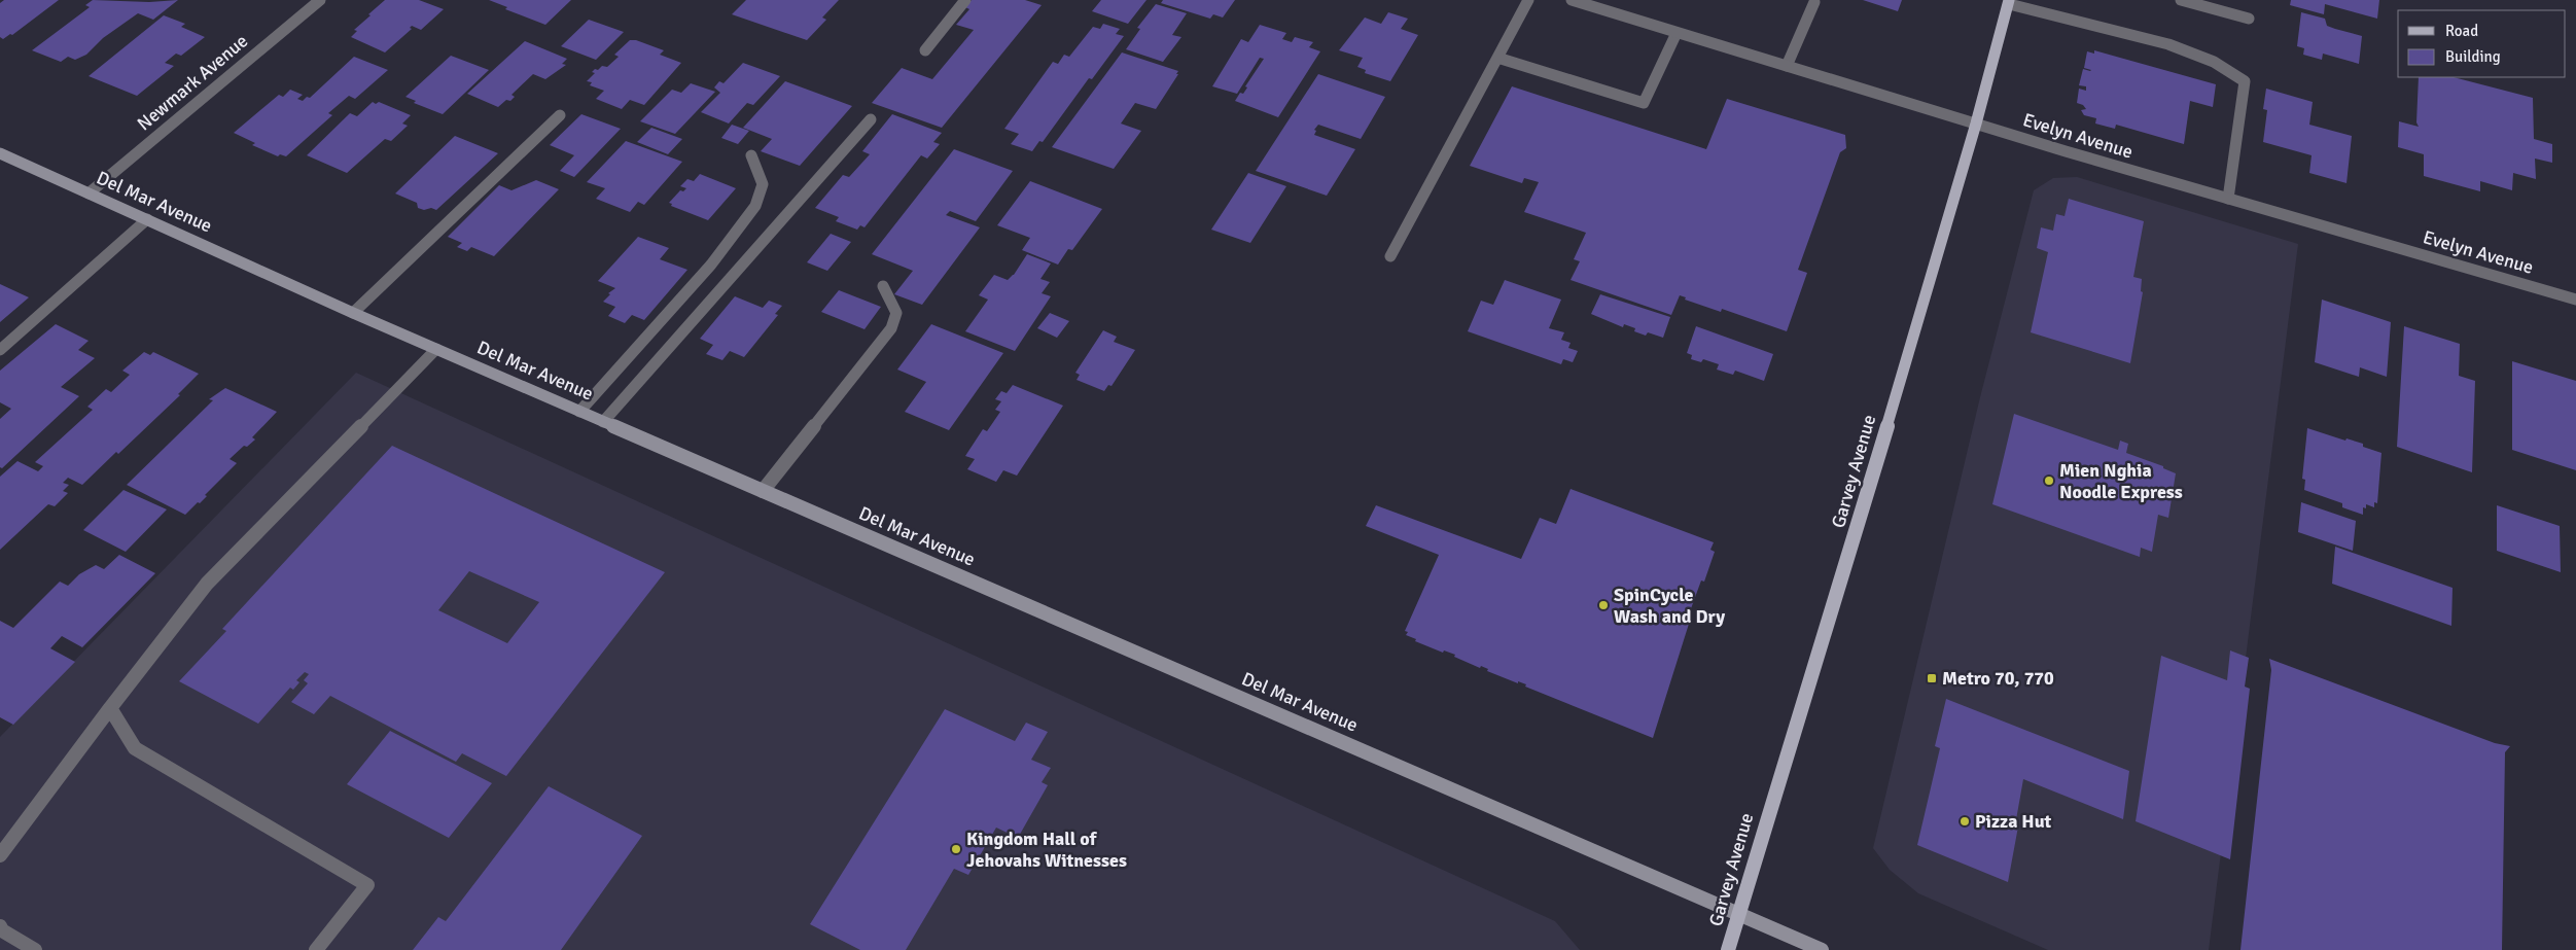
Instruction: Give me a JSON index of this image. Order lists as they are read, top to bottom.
{
  "streets": {
    "main road": ["Del Mar Avenue", "Garvey Avenue"],
    "street": ["Newmark Avenue", "Evelyn Avenue"]
  },
  "crossings": [
    ["Newmark Avenue", "Del Mar Avenue"],
    ["Evelyn Avenue", "Garvey Avenue"],
    ["Del Mar Avenue", "Garvey Avenue"]
  ],
  "places": {
    "other": [
      "Mien Nghia Noodle Express",
      "SpinCycle Wash and Dry",
      "Pizza Hut",
      "Kingdom Hall of Jehovahs Witnesses"
    ],
    "transit": ["Metro 70, 770"]
  },
  "legend": ["Road", "Building"]
}
